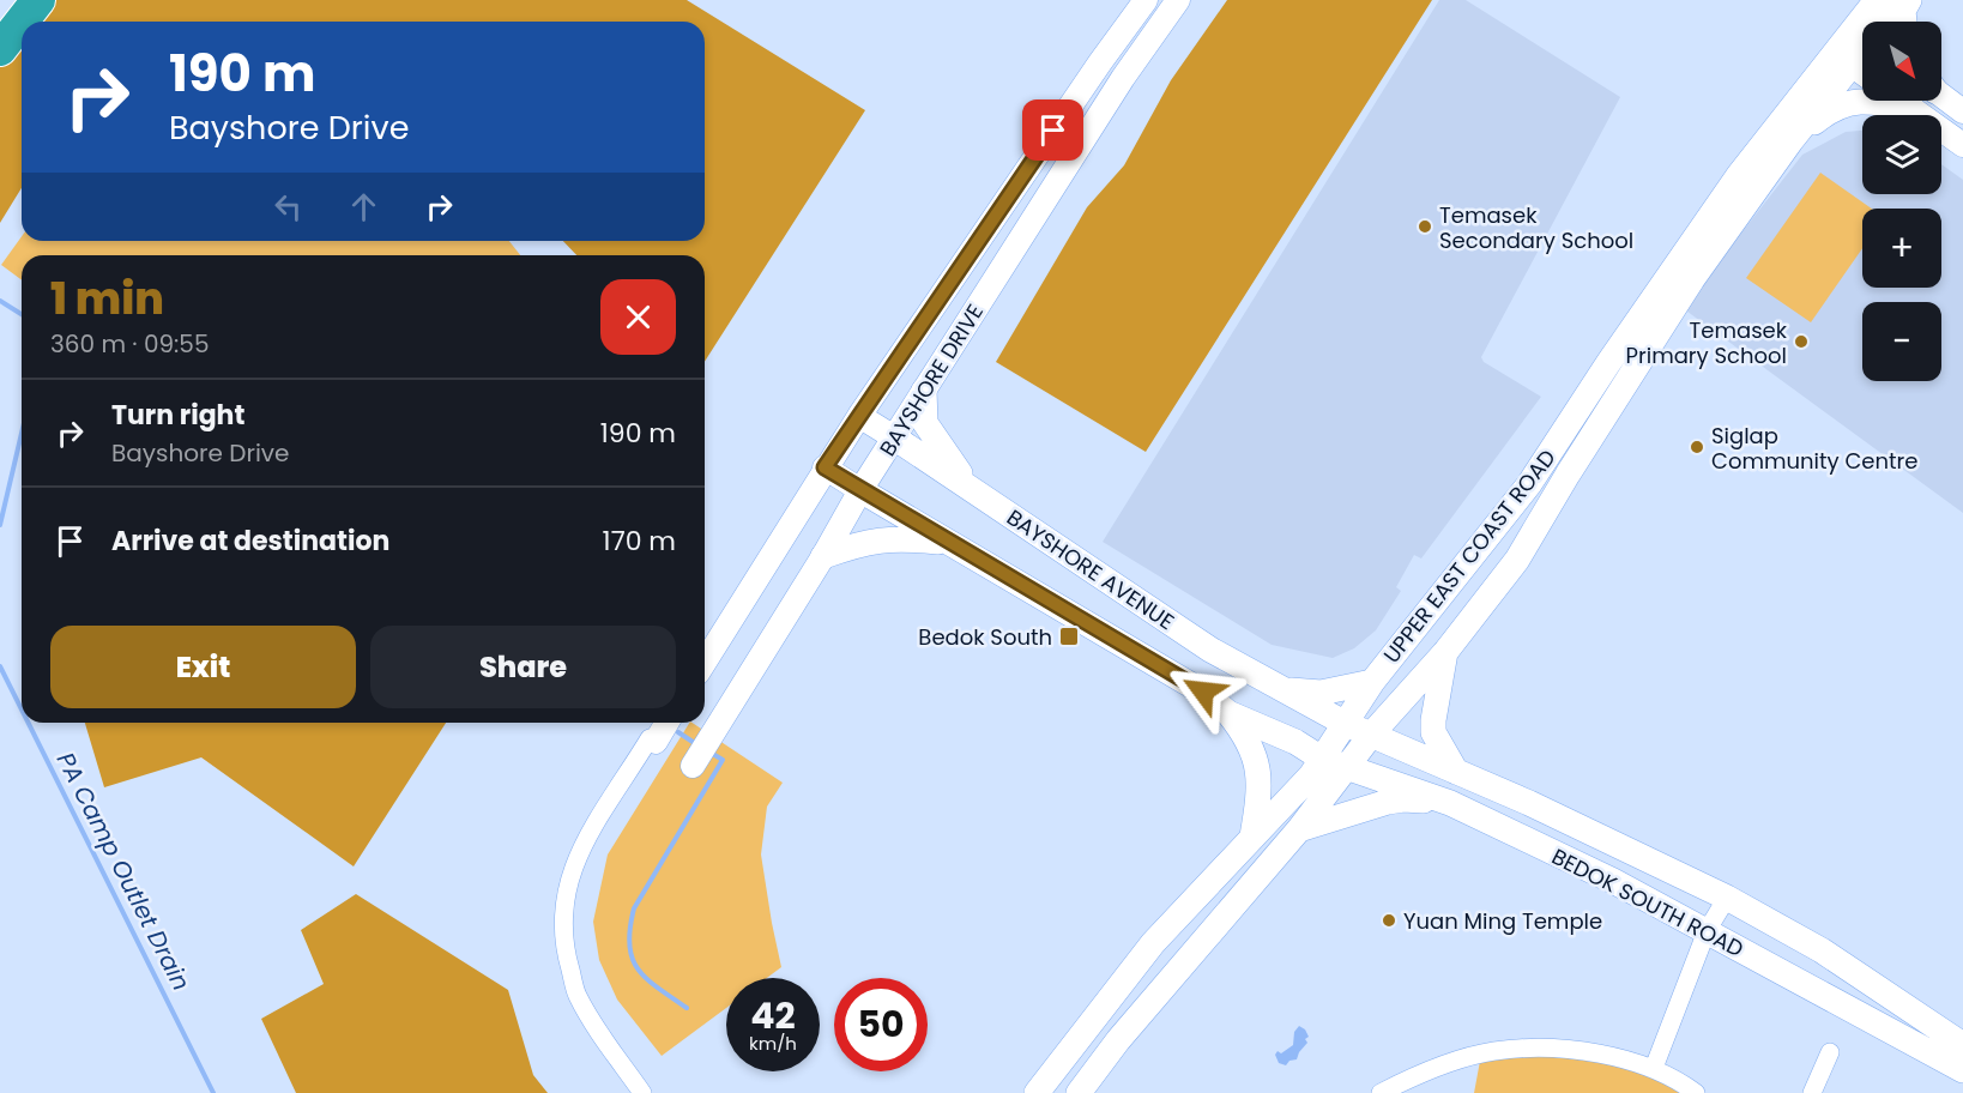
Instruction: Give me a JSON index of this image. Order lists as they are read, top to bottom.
{
  "streets": {
    "main road": ["UPPER EAST COAST ROAD", "BAYSHORE AVENUE", "BEDOK SOUTH ROAD"],
    "street": ["BAYSHORE DRIVE"]
  },
  "crossings": [
    ["BAYSHORE DRIVE", "BAYSHORE AVENUE"],
    ["UPPER EAST COAST ROAD", "BAYSHORE AVENUE"],
    ["UPPER EAST COAST ROAD", "BEDOK SOUTH ROAD"],
    ["BAYSHORE AVENUE", "BEDOK SOUTH ROAD"]
  ],
  "water": ["PA Camp Outlet Drain"],
  "places": {
    "other": [
      "Temasek Secondary School",
      "Temasek Primary School",
      "Siglap Community Centre",
      "Yuan Ming Temple"
    ],
    "transit": ["Bedok South"]
  },
  "north": "bottom right",
  "page": {
    "map_buttons": ["+", "−"],
    "turn": ["190 m", "Bayshore Drive"],
    "heading": ["1 min", "360 m · 09:55"],
    "list": [
      {
        "name": "Turn right",
        "note": "Bayshore Drive",
        "value": "190 m"
      },
      {
        "name": "Arrive at destination",
        "value": "170 m"
      }
    ],
    "buttons": ["Exit", "Share"],
    "speed": "42 km/h",
    "limit": "50"
  }
}
